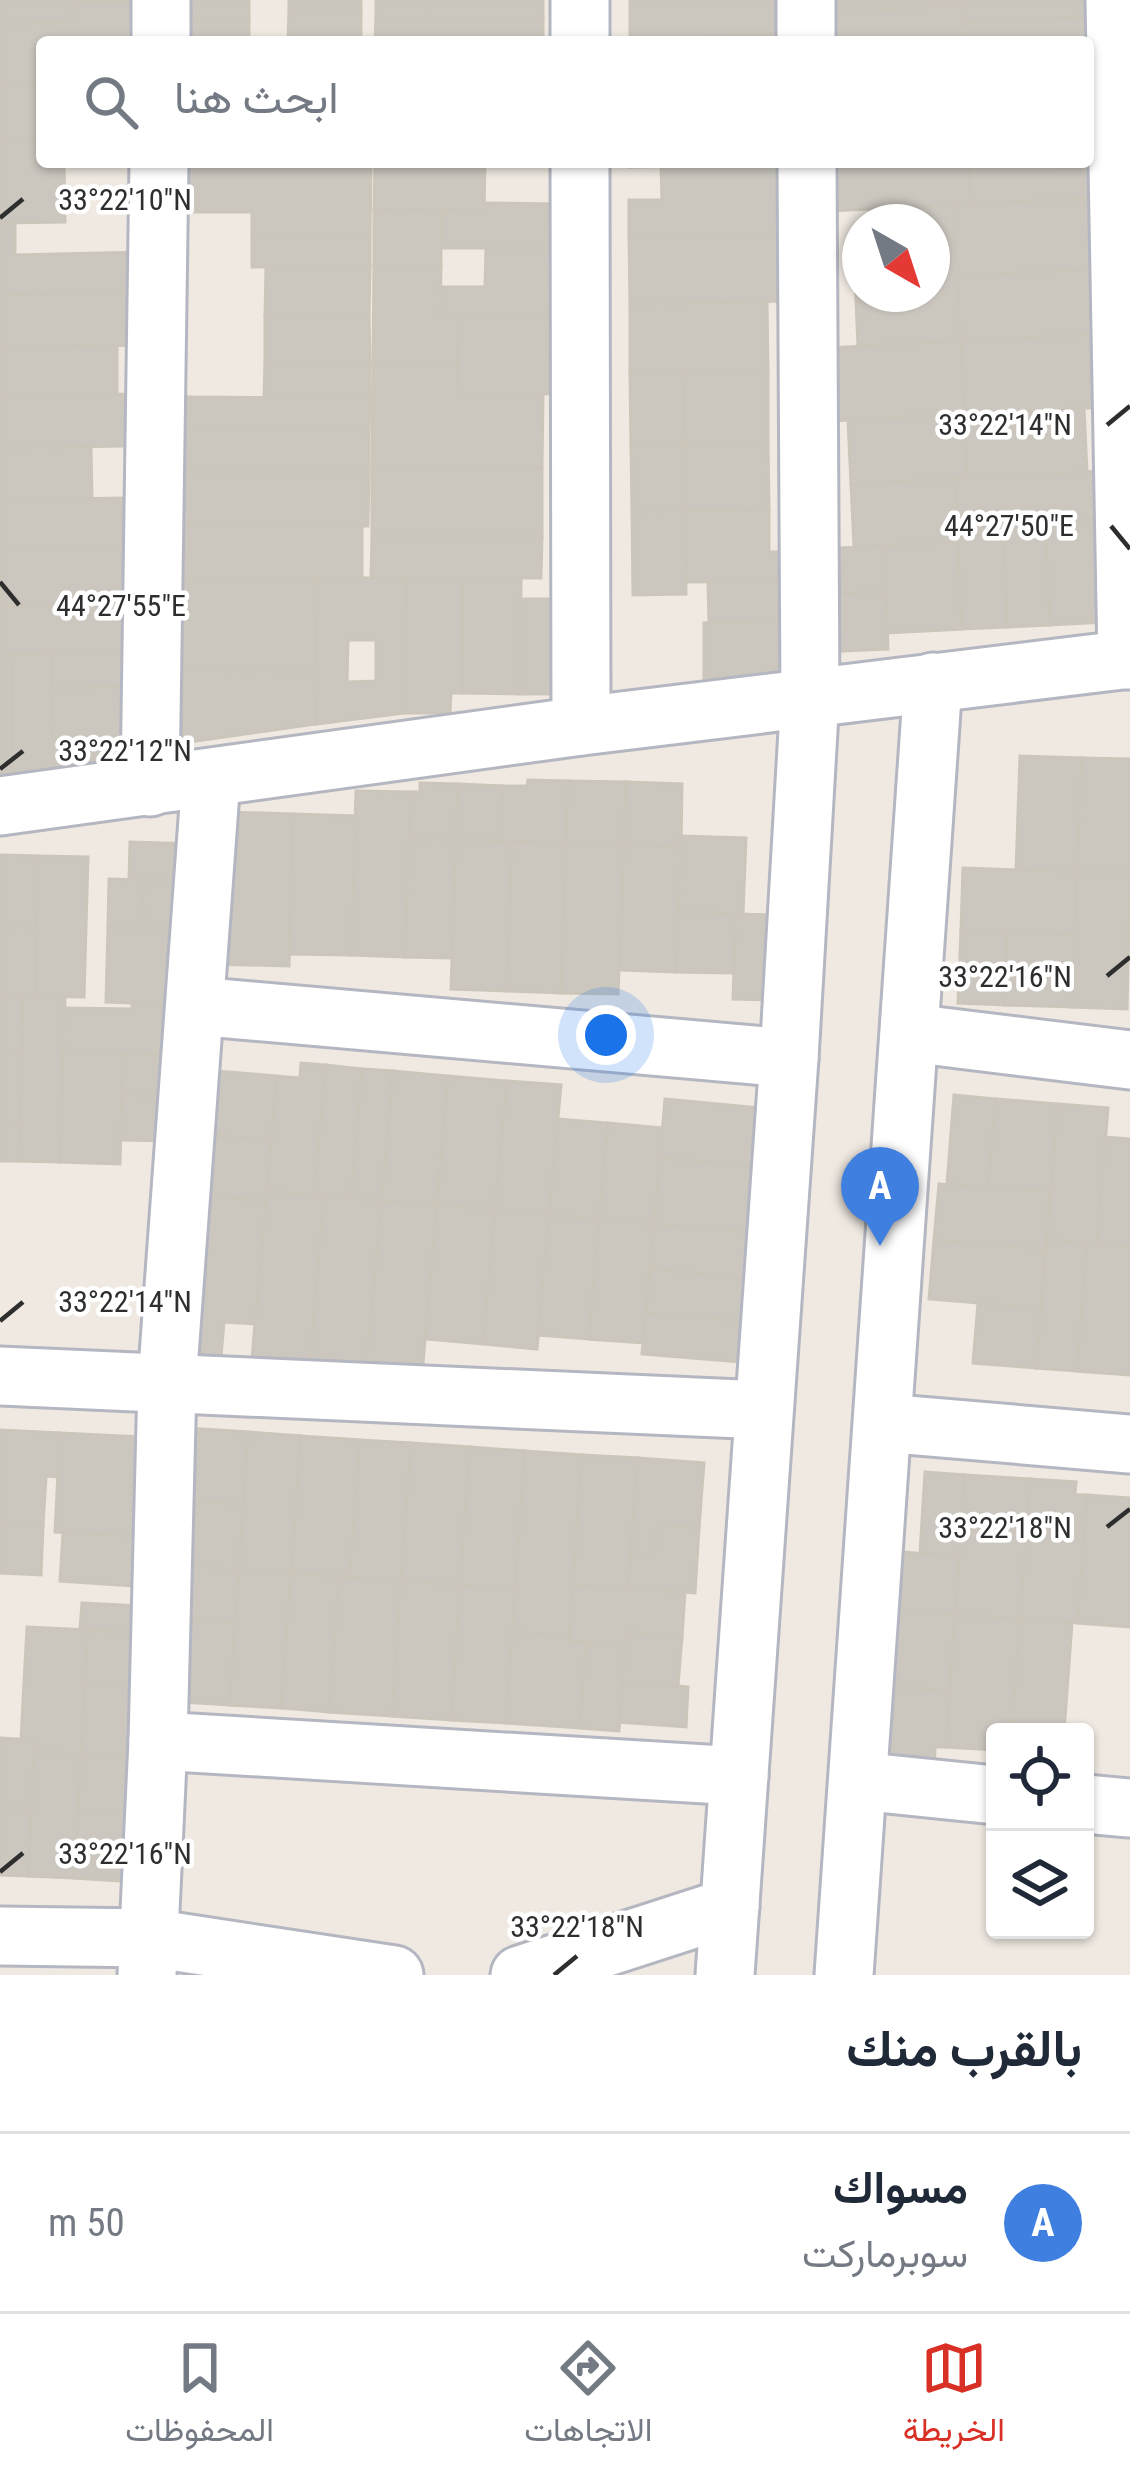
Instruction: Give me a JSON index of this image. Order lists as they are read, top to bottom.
{
  "north": "bottom right",
  "page": {
    "search": "ابحث هنا",
    "pins": "A",
    "heading": "بالقرب منك",
    "list": [
      {
        "mark": "A",
        "name": "مسواك",
        "note": "سوبرماركت",
        "value": "50 m"
      }
    ],
    "nav": ["الخريطة", "الاتجاهات", "المحفوظات"]
  },
  "coordinates": [
    "33°22'10\"N",
    "33°22'14\"N",
    "44°27'50\"E",
    "44°27'55\"E",
    "33°22'12\"N",
    "33°22'16\"N",
    "33°22'18\"N"
  ]
}
